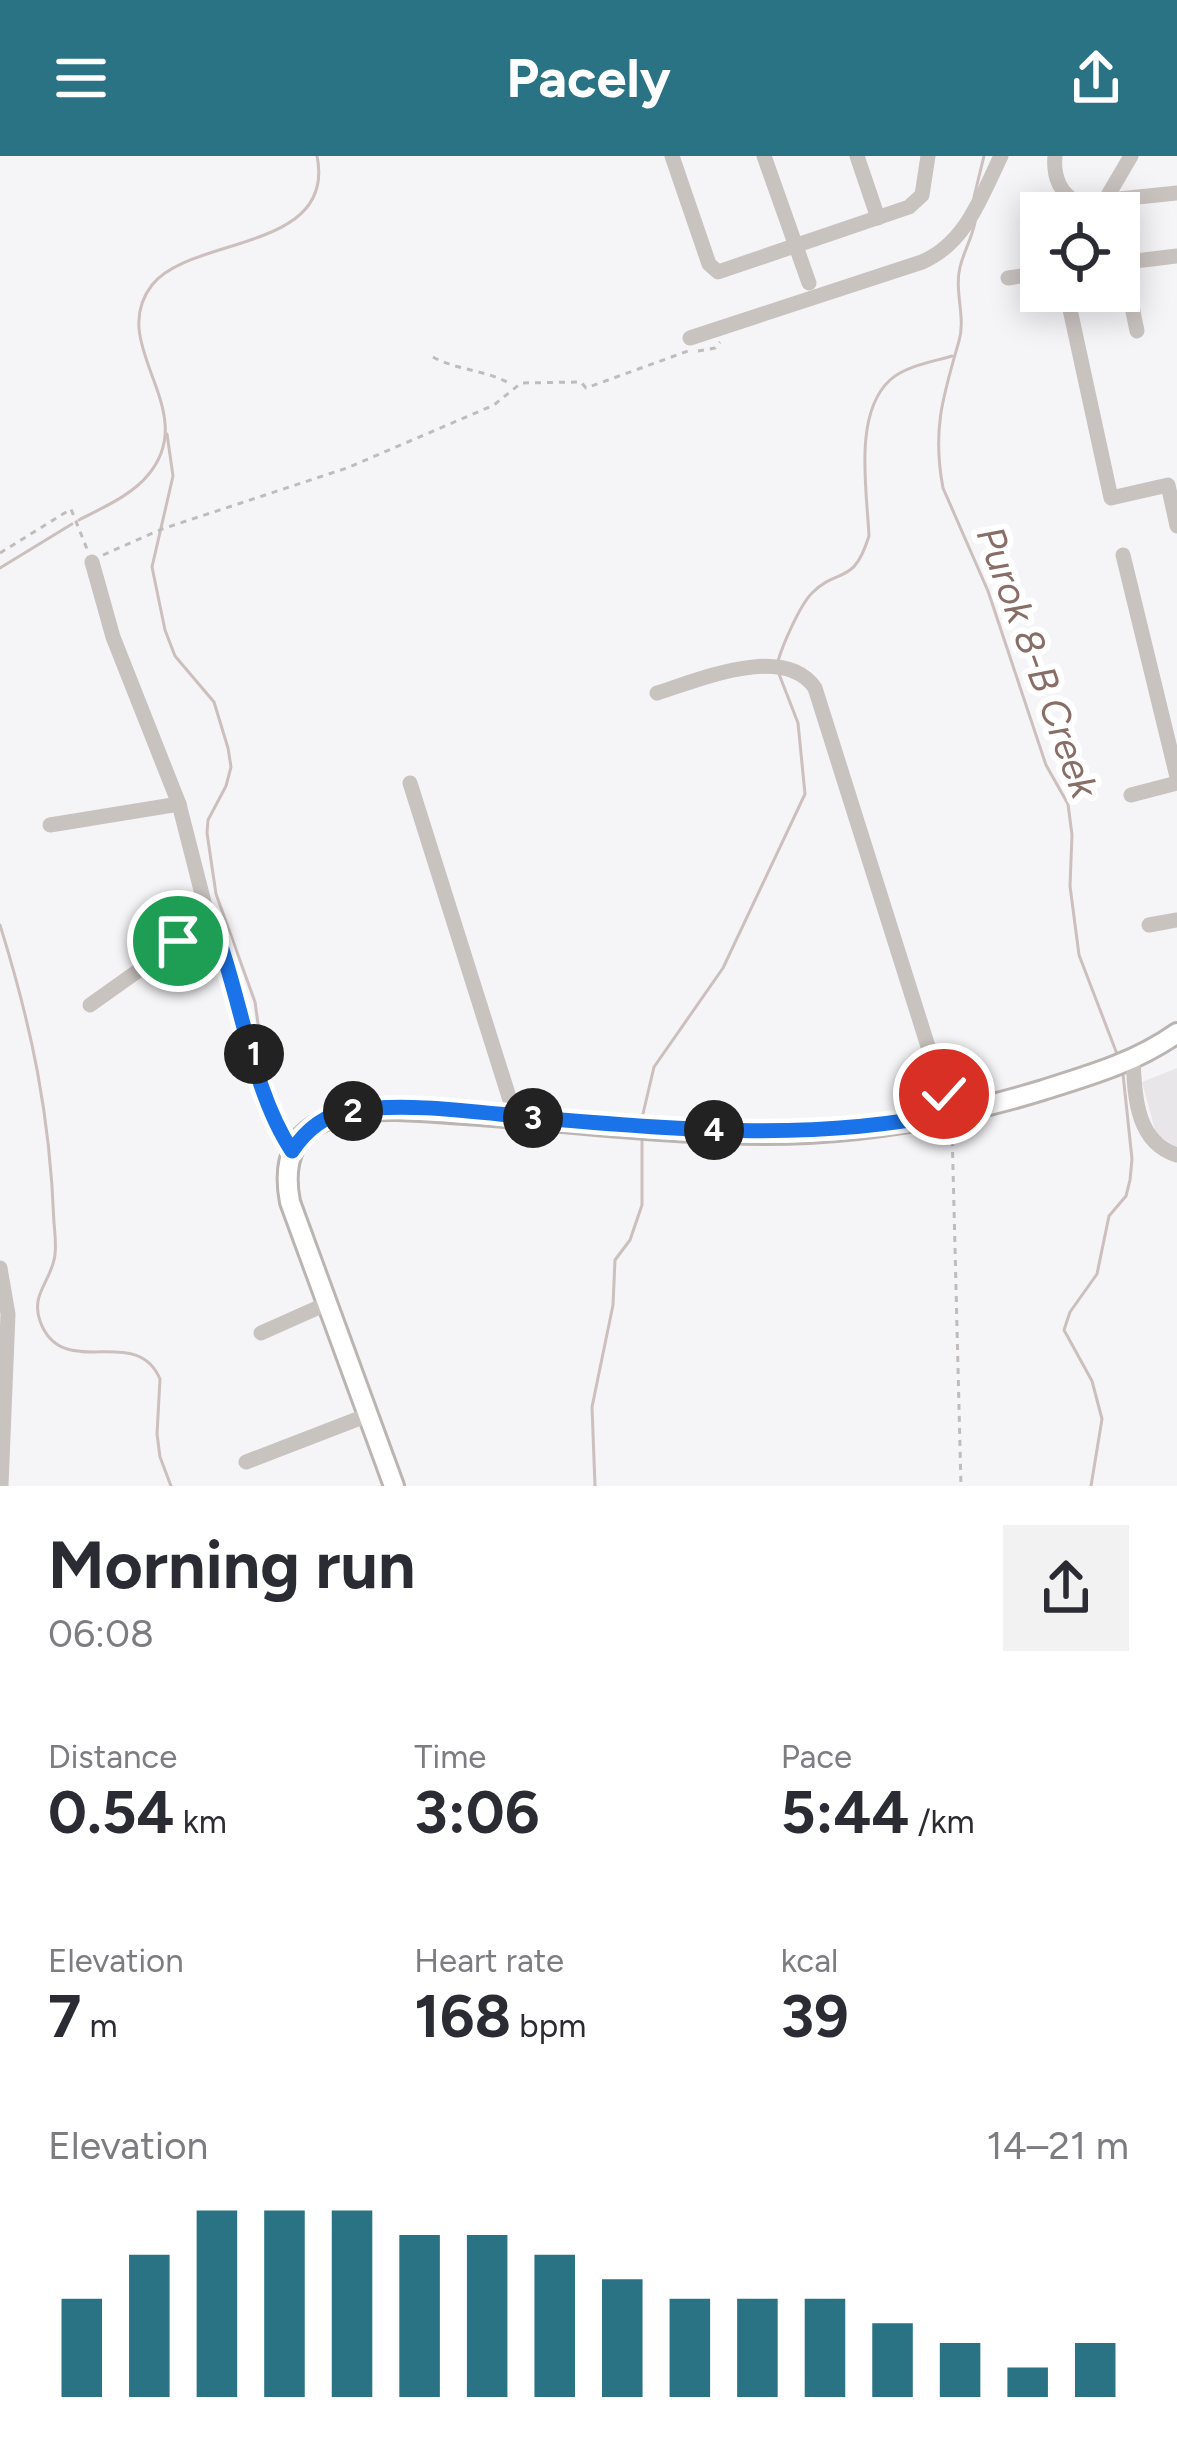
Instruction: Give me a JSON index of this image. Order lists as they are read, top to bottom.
{
  "water": ["Purok 8-B Creek"],
  "page": {
    "header": "Pacely",
    "pins": [
      "1",
      "2",
      "3",
      "4"
    ],
    "heading": ["Morning run", "06:08"],
    "stats": [
      ["Distance", "0.54 km"],
      ["Time", "3:06"],
      ["Pace", "5:44 /km"],
      ["Elevation", "7 m"],
      ["Heart rate", "168 bpm"],
      ["kcal", "39"]
    ],
    "chart": ["Elevation", "14–21 m"]
  }
}
